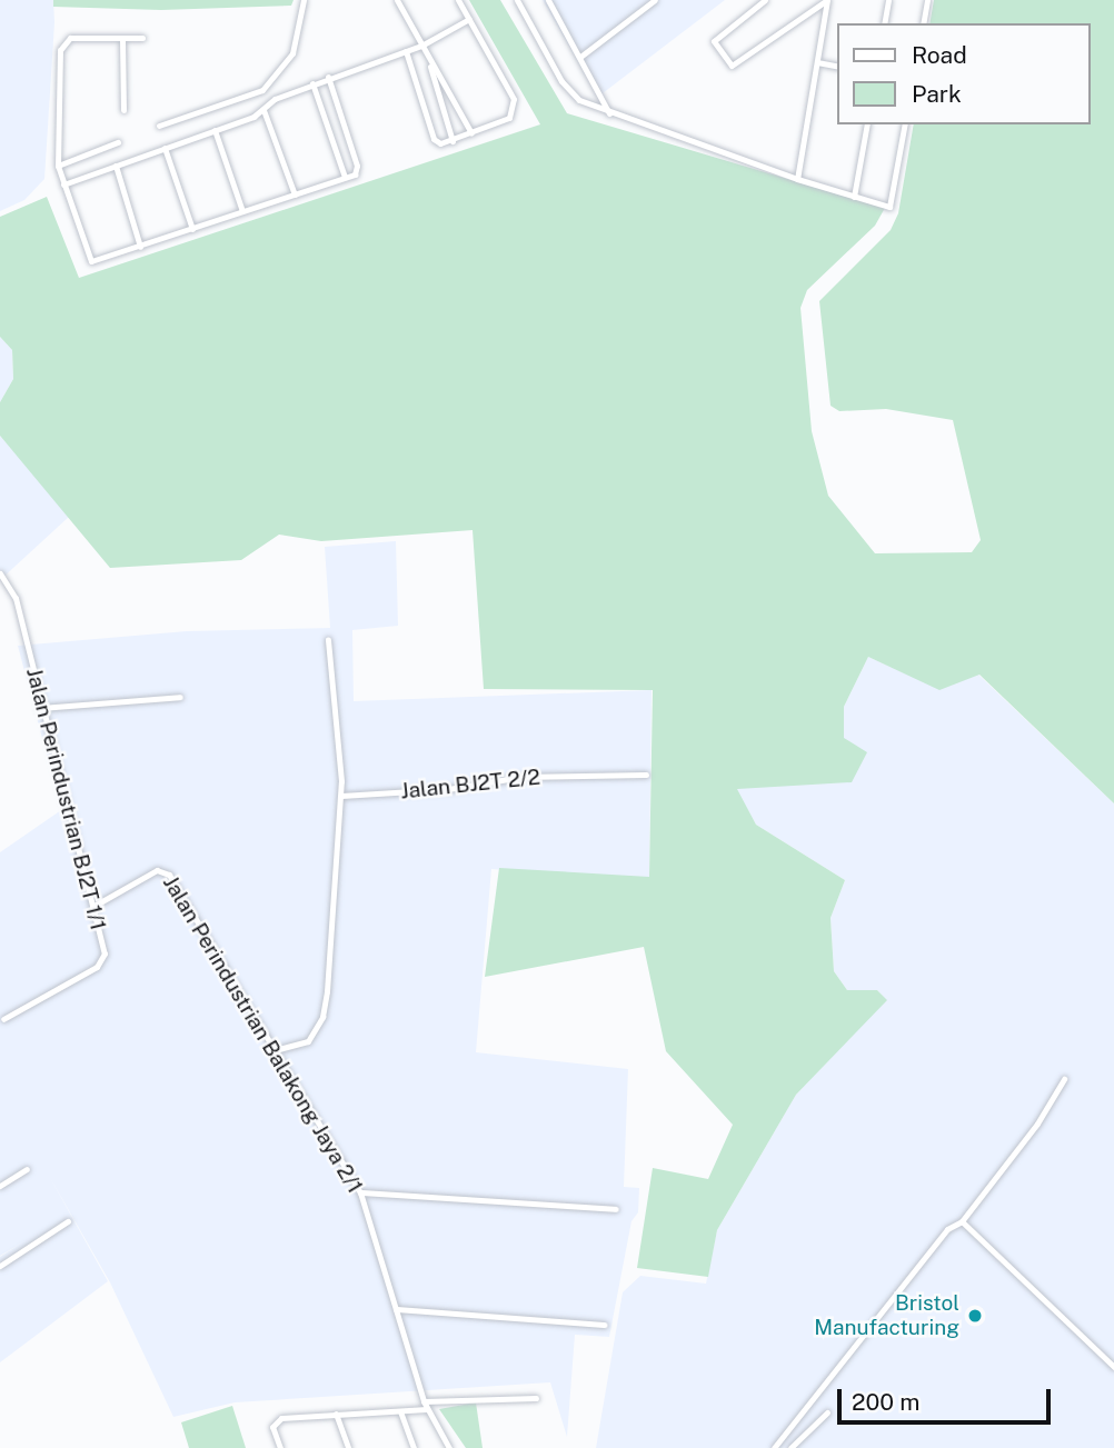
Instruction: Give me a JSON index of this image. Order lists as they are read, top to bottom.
{
  "streets": {
    "street": ["Jalan BJ2T 2/2", "Jalan Perindustrian BJ2T 1/1", "Jalan Perindustrian Balakong Jaya 2/1"]
  },
  "crossings": [
    ["Jalan Perindustrian BJ2T 1/1", "Jalan Perindustrian Balakong Jaya 2/1"]
  ],
  "places": ["Bristol Manufacturing"],
  "legend": ["Road", "Park"],
  "scale_bar": "200 m"
}
